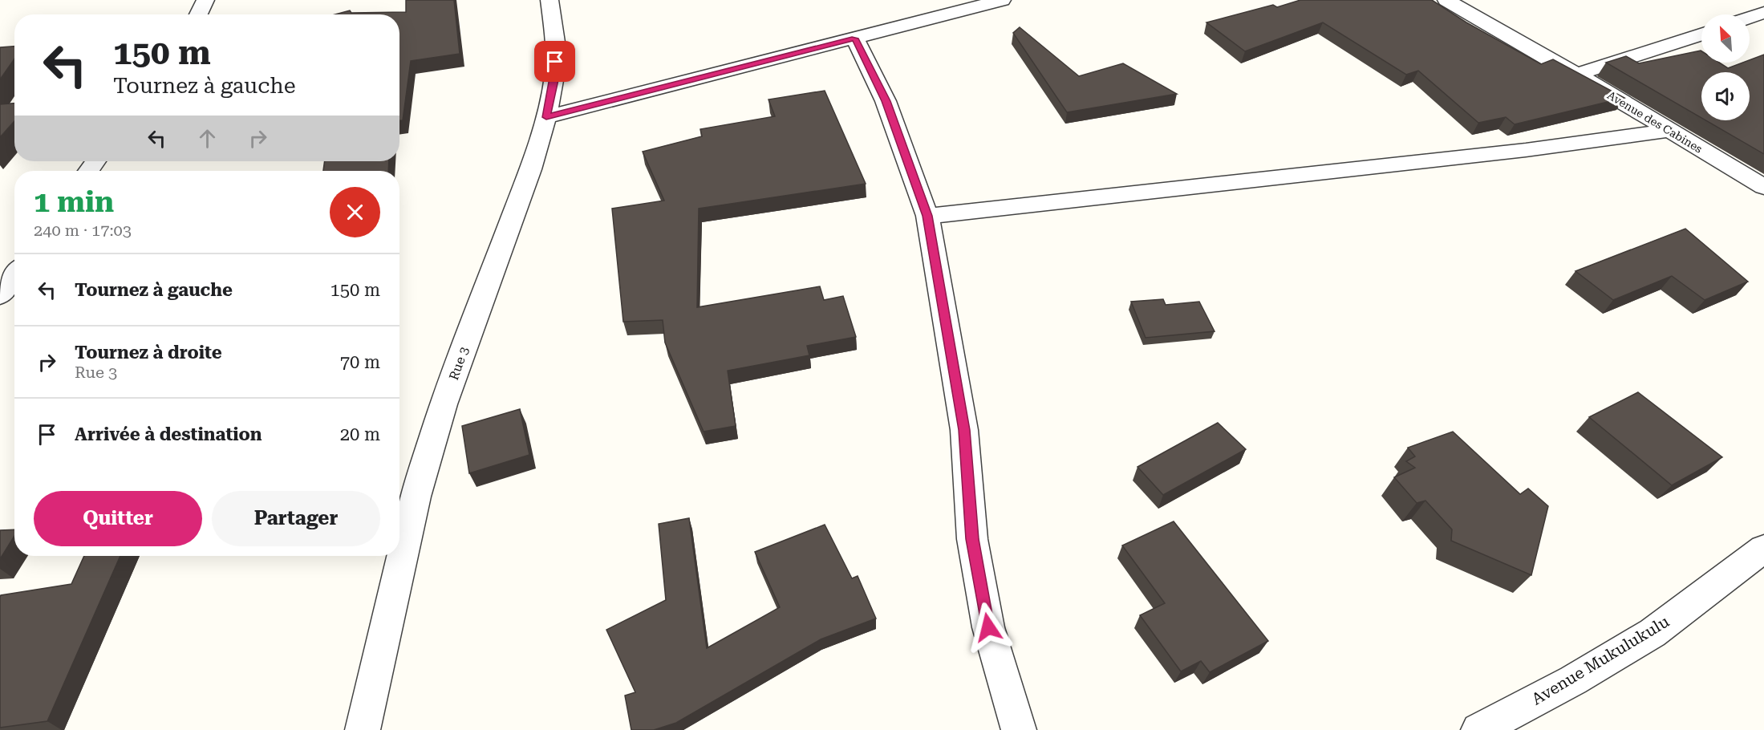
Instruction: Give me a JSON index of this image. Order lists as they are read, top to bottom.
{
  "streets": {
    "street": ["Avenue des Cabines", "Rue 3", "Avenue Mukulukulu"]
  },
  "north": "top left",
  "page": {
    "turn": ["150 m", "Tournez à gauche"],
    "heading": ["1 min", "240 m · 17:03"],
    "list": [
      {
        "name": "Tournez à gauche",
        "value": "150 m"
      },
      {
        "name": "Tournez à droite",
        "note": "Rue 3",
        "value": "70 m"
      },
      {
        "name": "Arrivée à destination",
        "value": "20 m"
      }
    ],
    "buttons": ["Quitter", "Partager"]
  }
}
